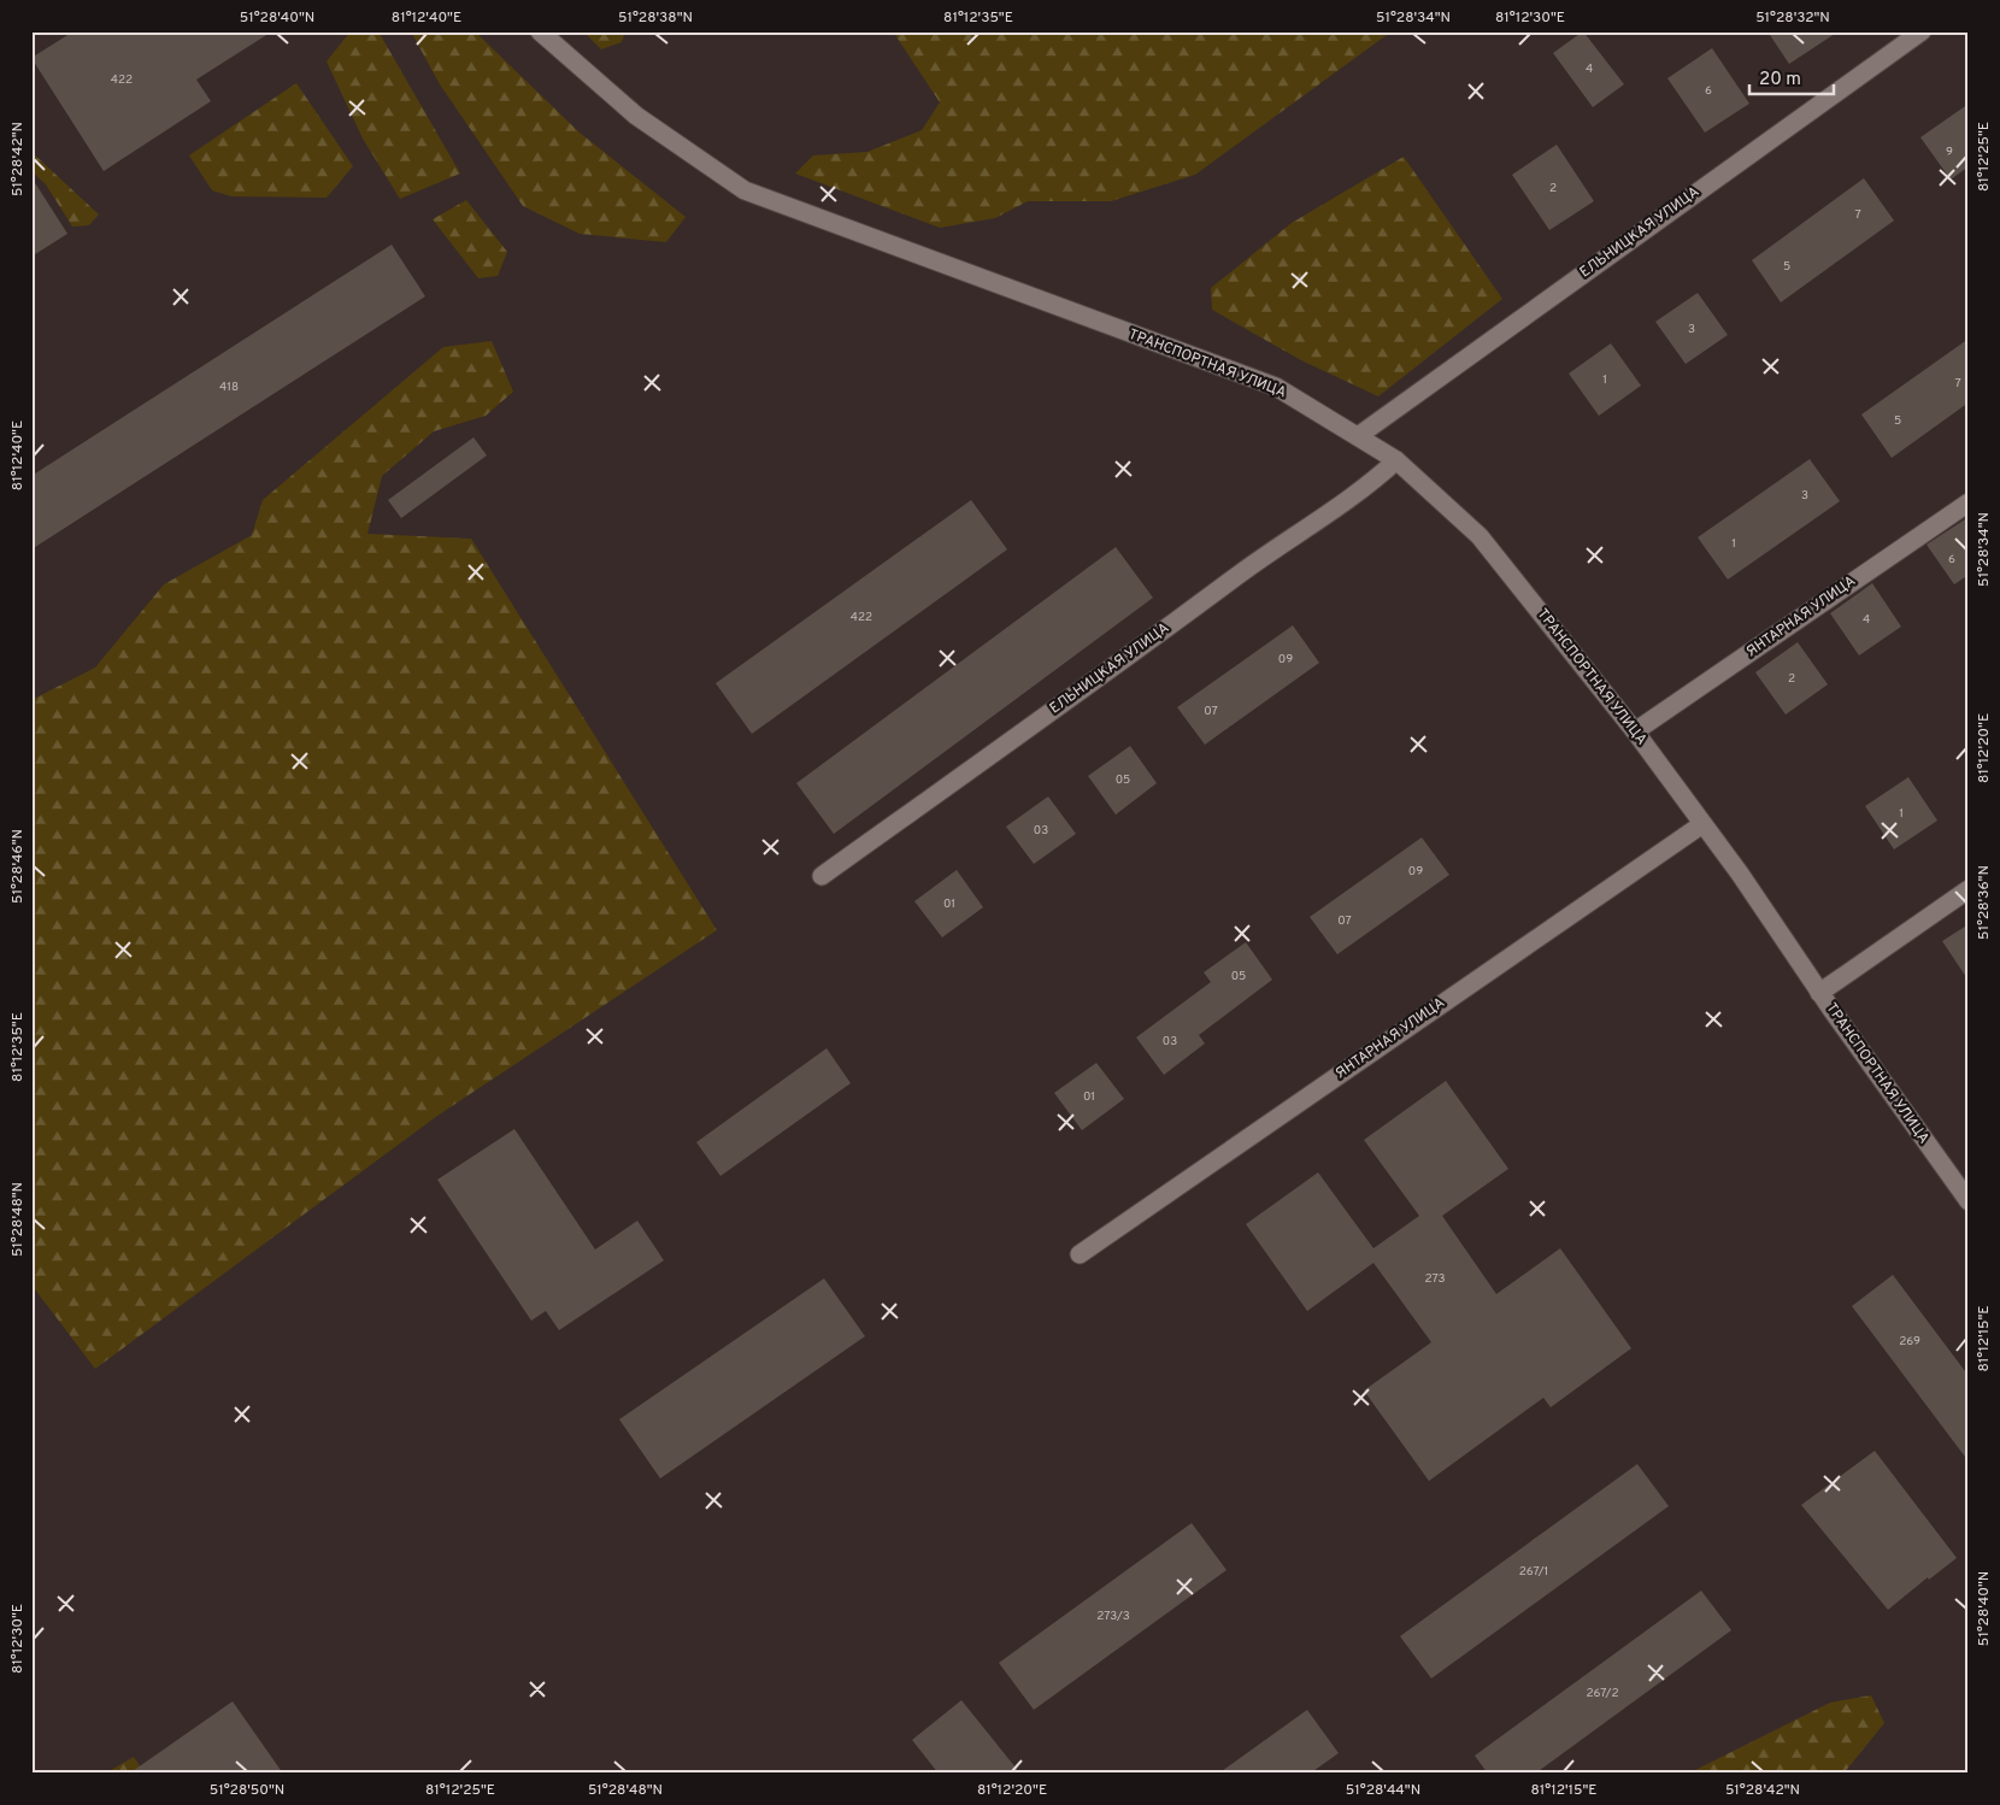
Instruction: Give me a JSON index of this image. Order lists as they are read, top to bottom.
{
  "streets": {
    "street": ["ЕЛЬНИЦКАЯ УЛИЦА", "ТРАНСПОРТНАЯ УЛИЦА", "ЯНТАРНАЯ УЛИЦА"]
  },
  "crossings": [
    ["ЕЛЬНИЦКАЯ УЛИЦА", "ТРАНСПОРТНАЯ УЛИЦА"],
    ["ТРАНСПОРТНАЯ УЛИЦА", "ЯНТАРНАЯ УЛИЦА"]
  ],
  "house_numbers": [
    "4",
    "422",
    "6",
    "9",
    "2",
    "7",
    "5",
    "3",
    "1",
    "7",
    "418",
    "5",
    "3",
    "1",
    "6",
    "422",
    "4",
    "09",
    "2",
    "07",
    "05",
    "1",
    "03",
    "09",
    "01",
    "07",
    "05",
    "03",
    "01",
    "273",
    "269",
    "267/1",
    "273/3",
    "267/2"
  ],
  "scale_bar": "20 m",
  "coordinates": [
    "51°28'40\"N",
    "81°12'40\"E",
    "51°28'38\"N",
    "81°12'35\"E",
    "51°28'34\"N",
    "81°12'30\"E",
    "51°28'32\"N",
    "81°12'25\"E",
    "51°28'42\"N",
    "81°12'20\"E",
    "51°28'46\"N",
    "51°28'36\"N",
    "51°28'48\"N",
    "81°12'15\"E",
    "51°28'50\"N",
    "51°28'44\"N"
  ]
}
